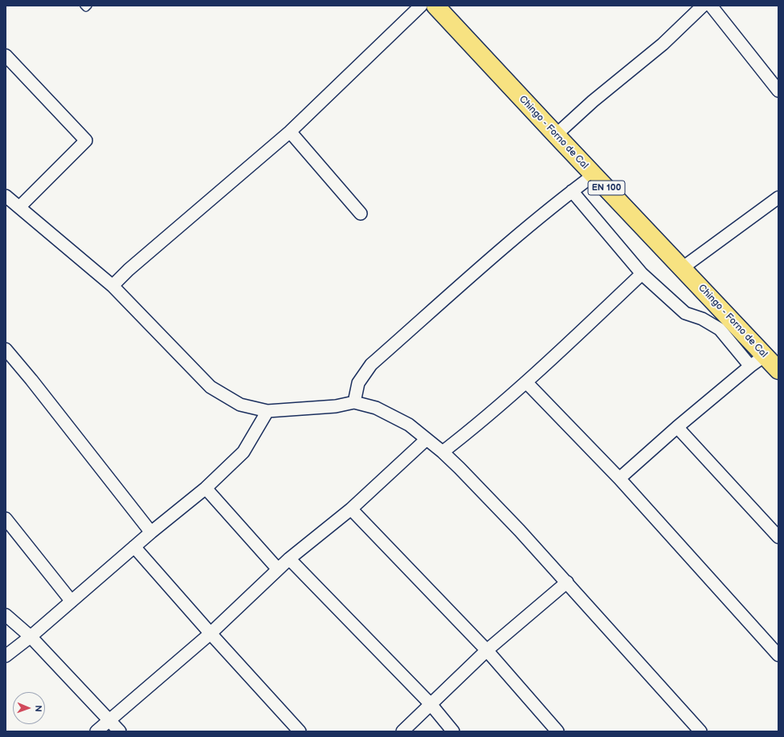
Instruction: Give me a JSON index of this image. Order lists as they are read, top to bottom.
{
  "streets": {
    "main road": ["Chingo - Forno de Cal", "EN 100"]
  },
  "north": "right"
}
